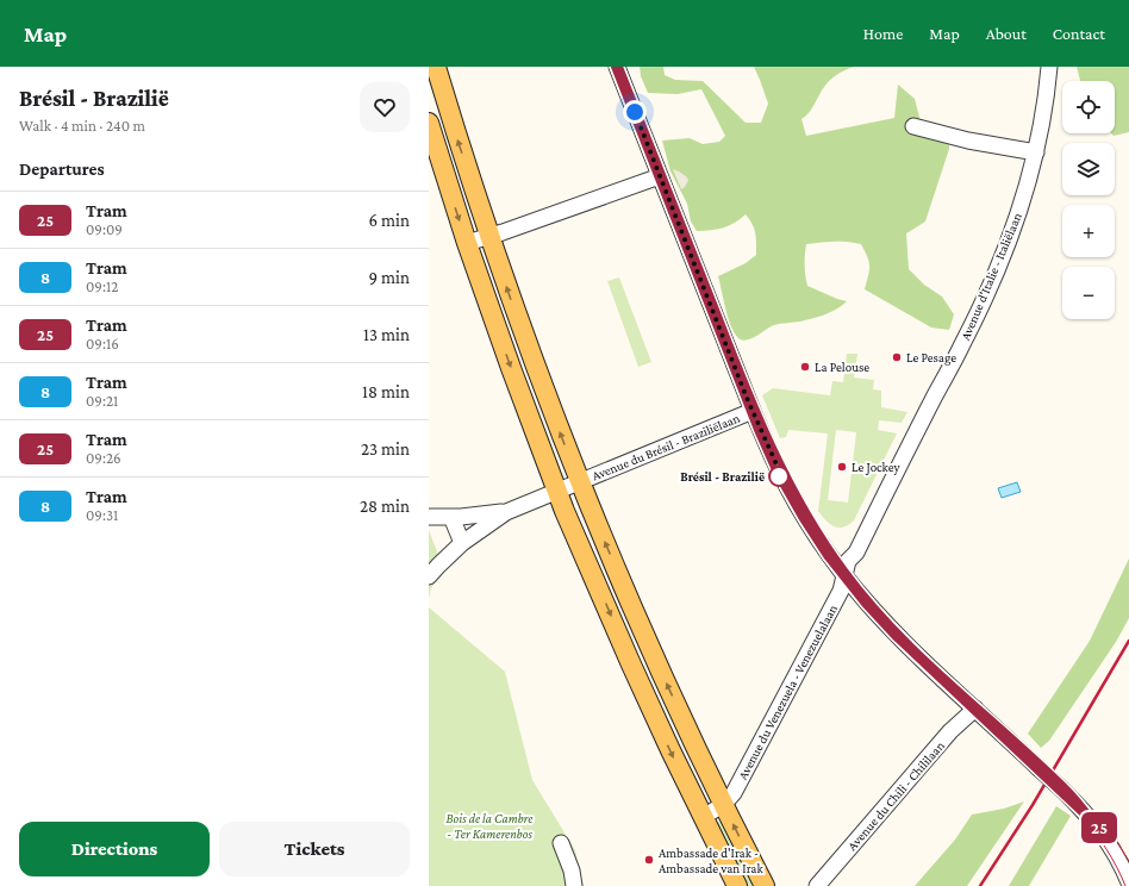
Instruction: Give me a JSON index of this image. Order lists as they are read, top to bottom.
{
  "streets": {
    "street": [
      "Avenue d'Italie - Italiëlaan",
      "Avenue du Brésil - Braziliëlaan",
      "Avenue du Venezuela - Venezuelalaan",
      "Avenue du Chili - Chililaan"
    ]
  },
  "crossings": [
    ["Avenue d'Italie - Italiëlaan", "Avenue du Venezuela - Venezuelalaan"]
  ],
  "parks": ["Bois de la Cambre - Ter Kamerenbos"],
  "places": [
    "Le Pesage",
    "La Pelouse",
    "Le Jockey",
    "Brésil - Brazilië",
    "Ambassade d'Irak - Ambassade van Irak"
  ],
  "lines": ["tram line 25"],
  "page": {
    "header": "Map",
    "nav": [
      "Home",
      "Map",
      "About",
      "Contact"
    ],
    "heading": [
      ["Brésil - Brazilië", "Walk · 4 min · 240 m"],
      "Departures"
    ],
    "on_map": "25",
    "map_buttons": ["+", "−"],
    "list": [
      {
        "mark": "25",
        "name": "Tram",
        "note": "09:09",
        "value": "6 min"
      },
      {
        "mark": "8",
        "name": "Tram",
        "note": "09:12",
        "value": "9 min"
      },
      {
        "mark": "25",
        "name": "Tram",
        "note": "09:16",
        "value": "13 min"
      },
      {
        "mark": "8",
        "name": "Tram",
        "note": "09:21",
        "value": "18 min"
      },
      {
        "mark": "25",
        "name": "Tram",
        "note": "09:26",
        "value": "23 min"
      },
      {
        "mark": "8",
        "name": "Tram",
        "note": "09:31",
        "value": "28 min"
      }
    ],
    "buttons": ["Directions", "Tickets"]
  }
}
